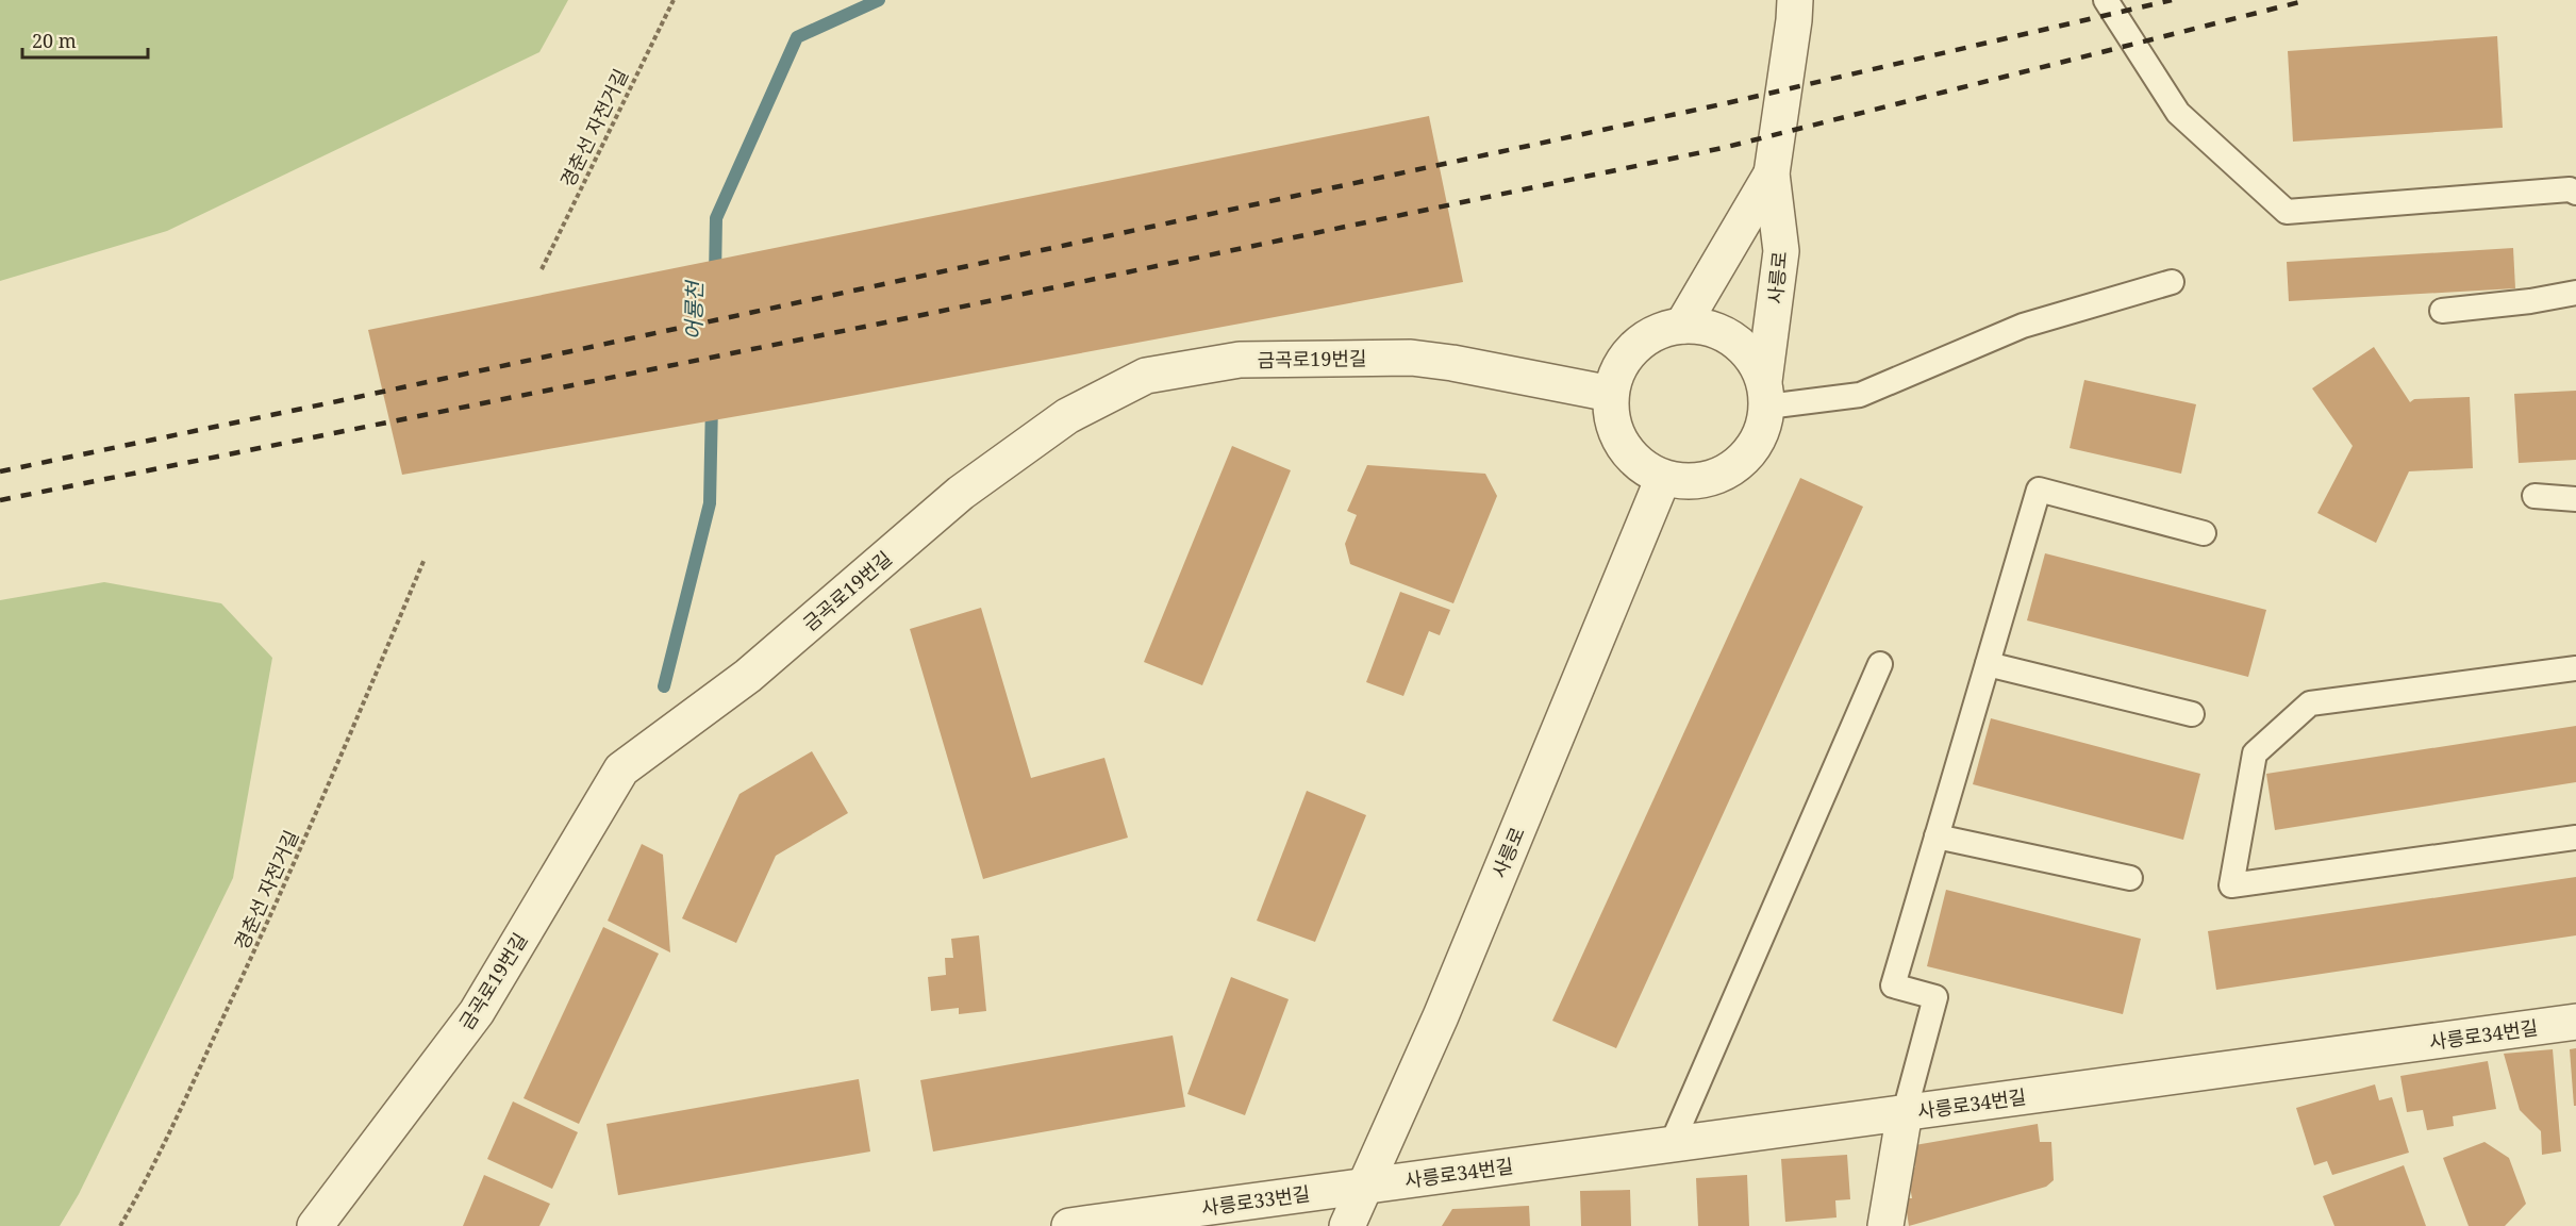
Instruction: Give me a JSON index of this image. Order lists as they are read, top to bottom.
{
  "streets": {
    "street": [
      "사릉로",
      "금곡로19번길",
      "사릉로34번길",
      "사릉로33번길"
    ],
    "path": ["경춘선 자전거길"]
  },
  "crossings": [
    ["사릉로", "금곡로19번길"],
    ["사릉로", "사릉로34번길"],
    ["사릉로", "사릉로33번길"],
    ["사릉로34번길", "사릉로33번길"]
  ],
  "water": ["어룡천"],
  "scale_bar": "20 m"
}
